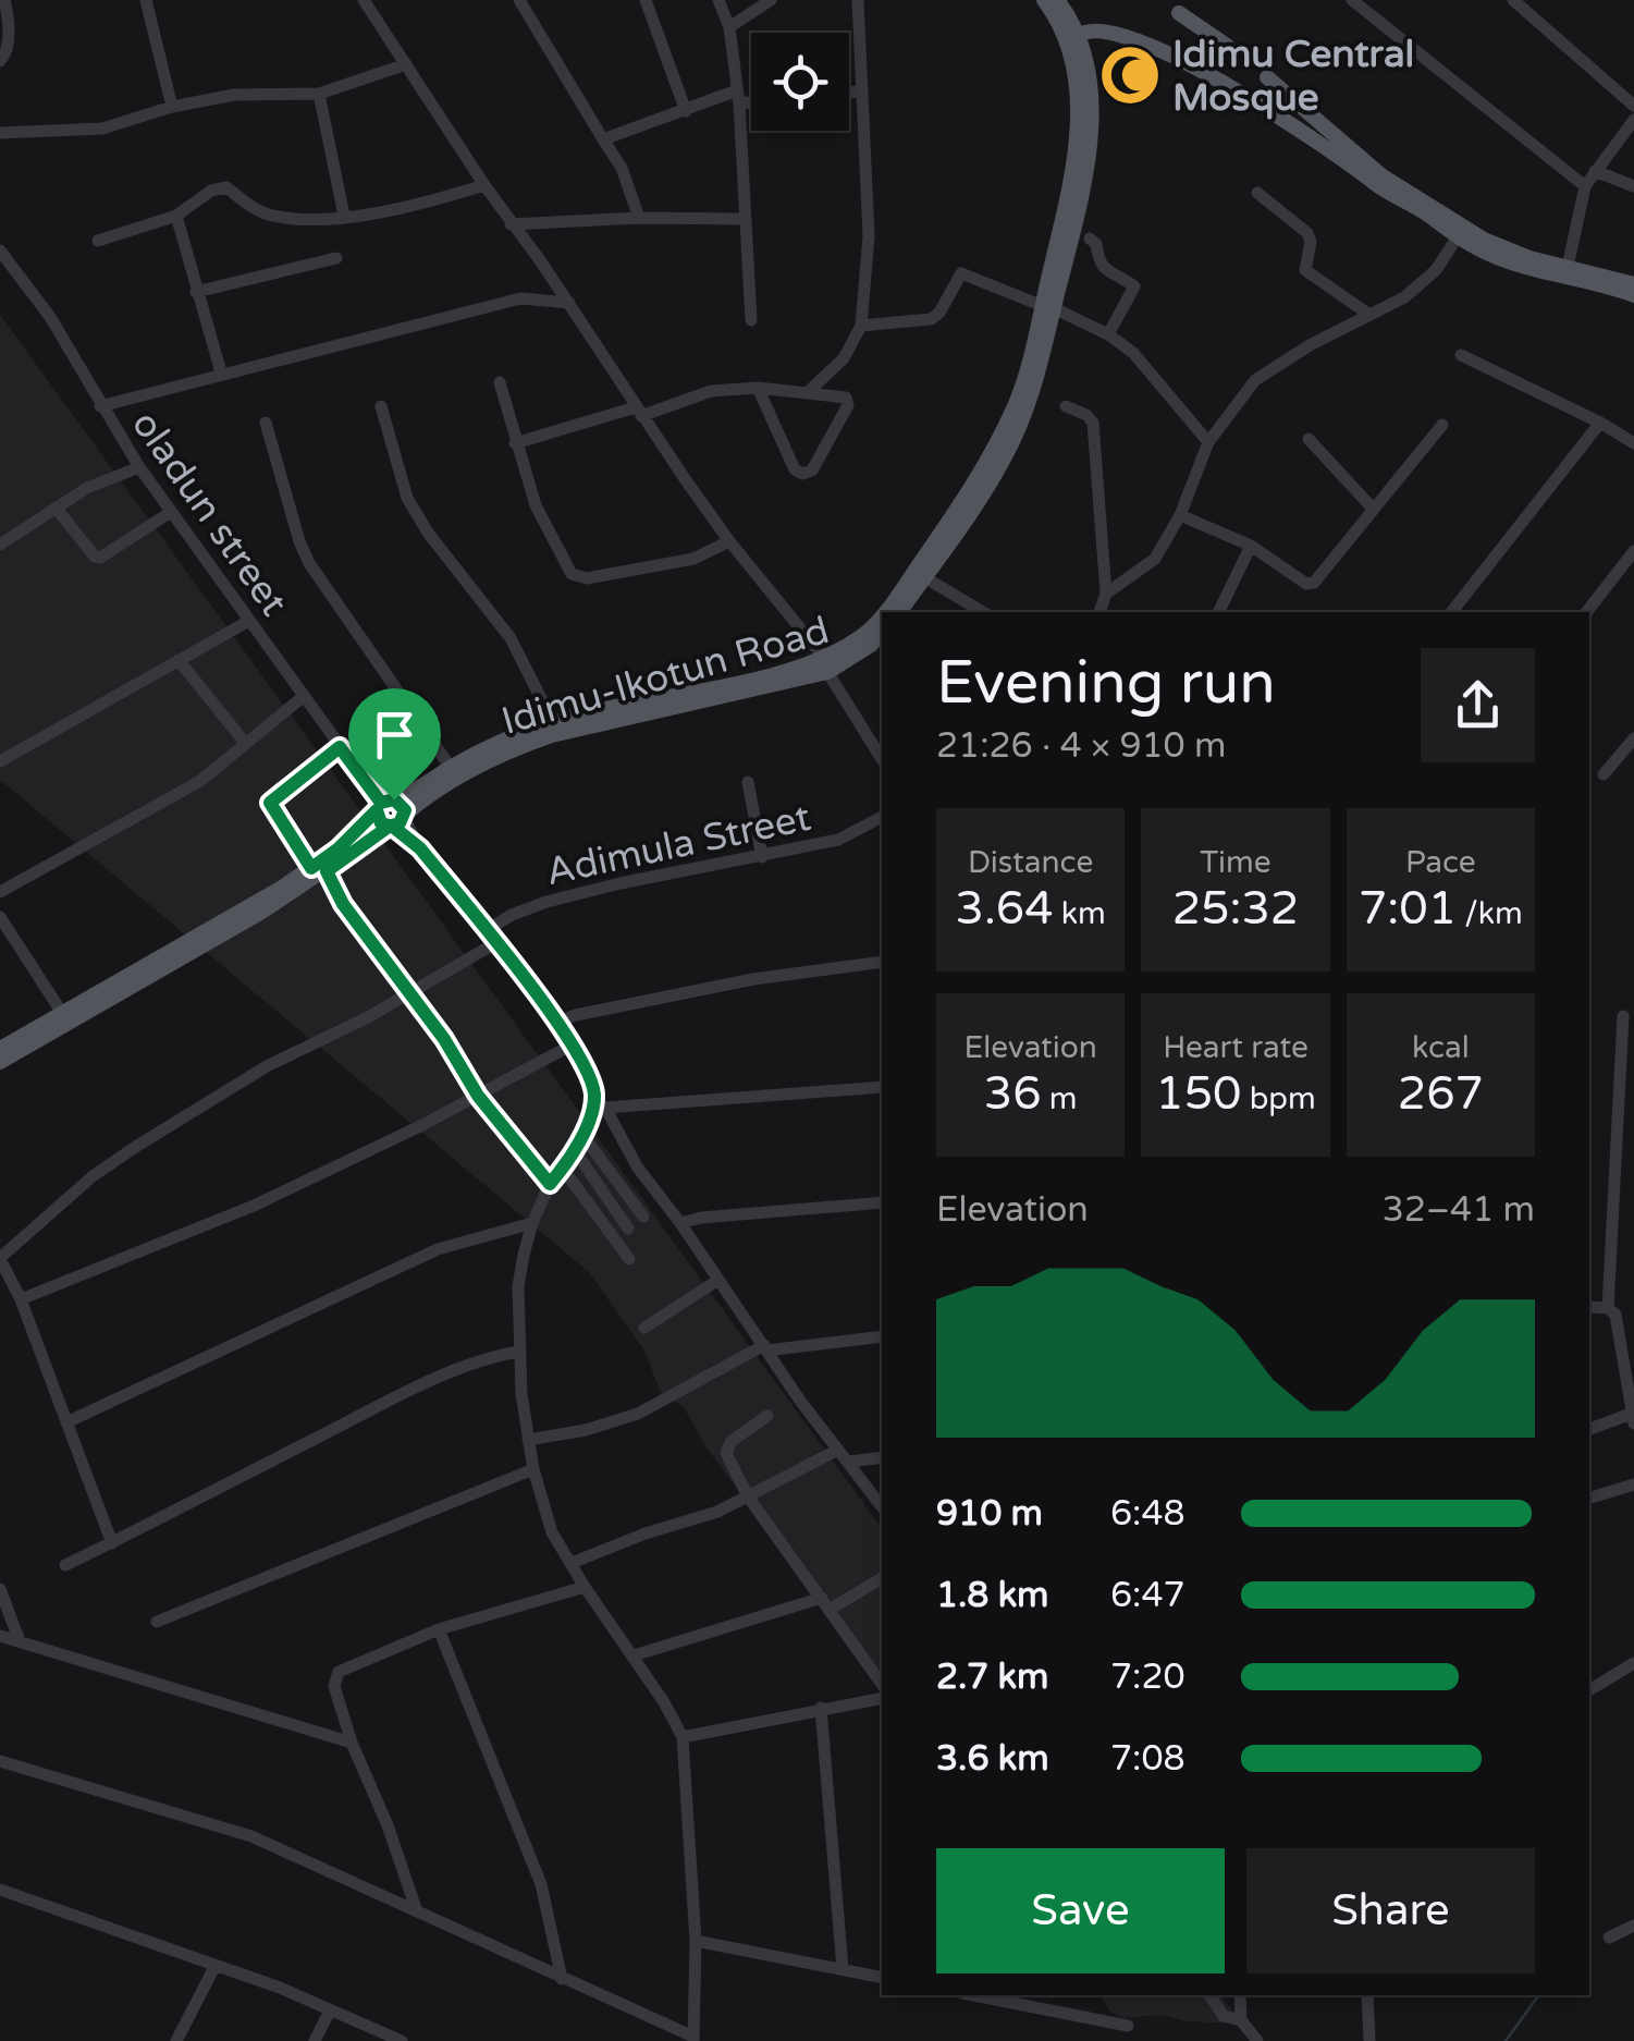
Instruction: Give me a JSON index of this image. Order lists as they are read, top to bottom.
{
  "streets": {
    "main road": ["Idimu-Ikotun Road"],
    "street": ["oladun street", "Adimula Street"]
  },
  "crossings": [
    ["oladun street", "Idimu-Ikotun Road"]
  ],
  "places": {
    "mosque": ["Idimu Central Mosque"]
  },
  "page": {
    "heading": ["Evening run", "21:26 · 4 × 910 m"],
    "stats": [
      ["Distance", "3.64 km"],
      ["Time", "25:32"],
      ["Pace", "7:01 /km"],
      ["Elevation", "36 m"],
      ["Heart rate", "150 bpm"],
      ["kcal", "267"]
    ],
    "chart": ["Elevation", "32–41 m"],
    "list": [
      {
        "name": "910 m",
        "note": "6:48"
      },
      {
        "name": "1.8 km",
        "note": "6:47"
      },
      {
        "name": "2.7 km",
        "note": "7:20"
      },
      {
        "name": "3.6 km",
        "note": "7:08"
      }
    ],
    "buttons": ["Save", "Share"]
  }
}
